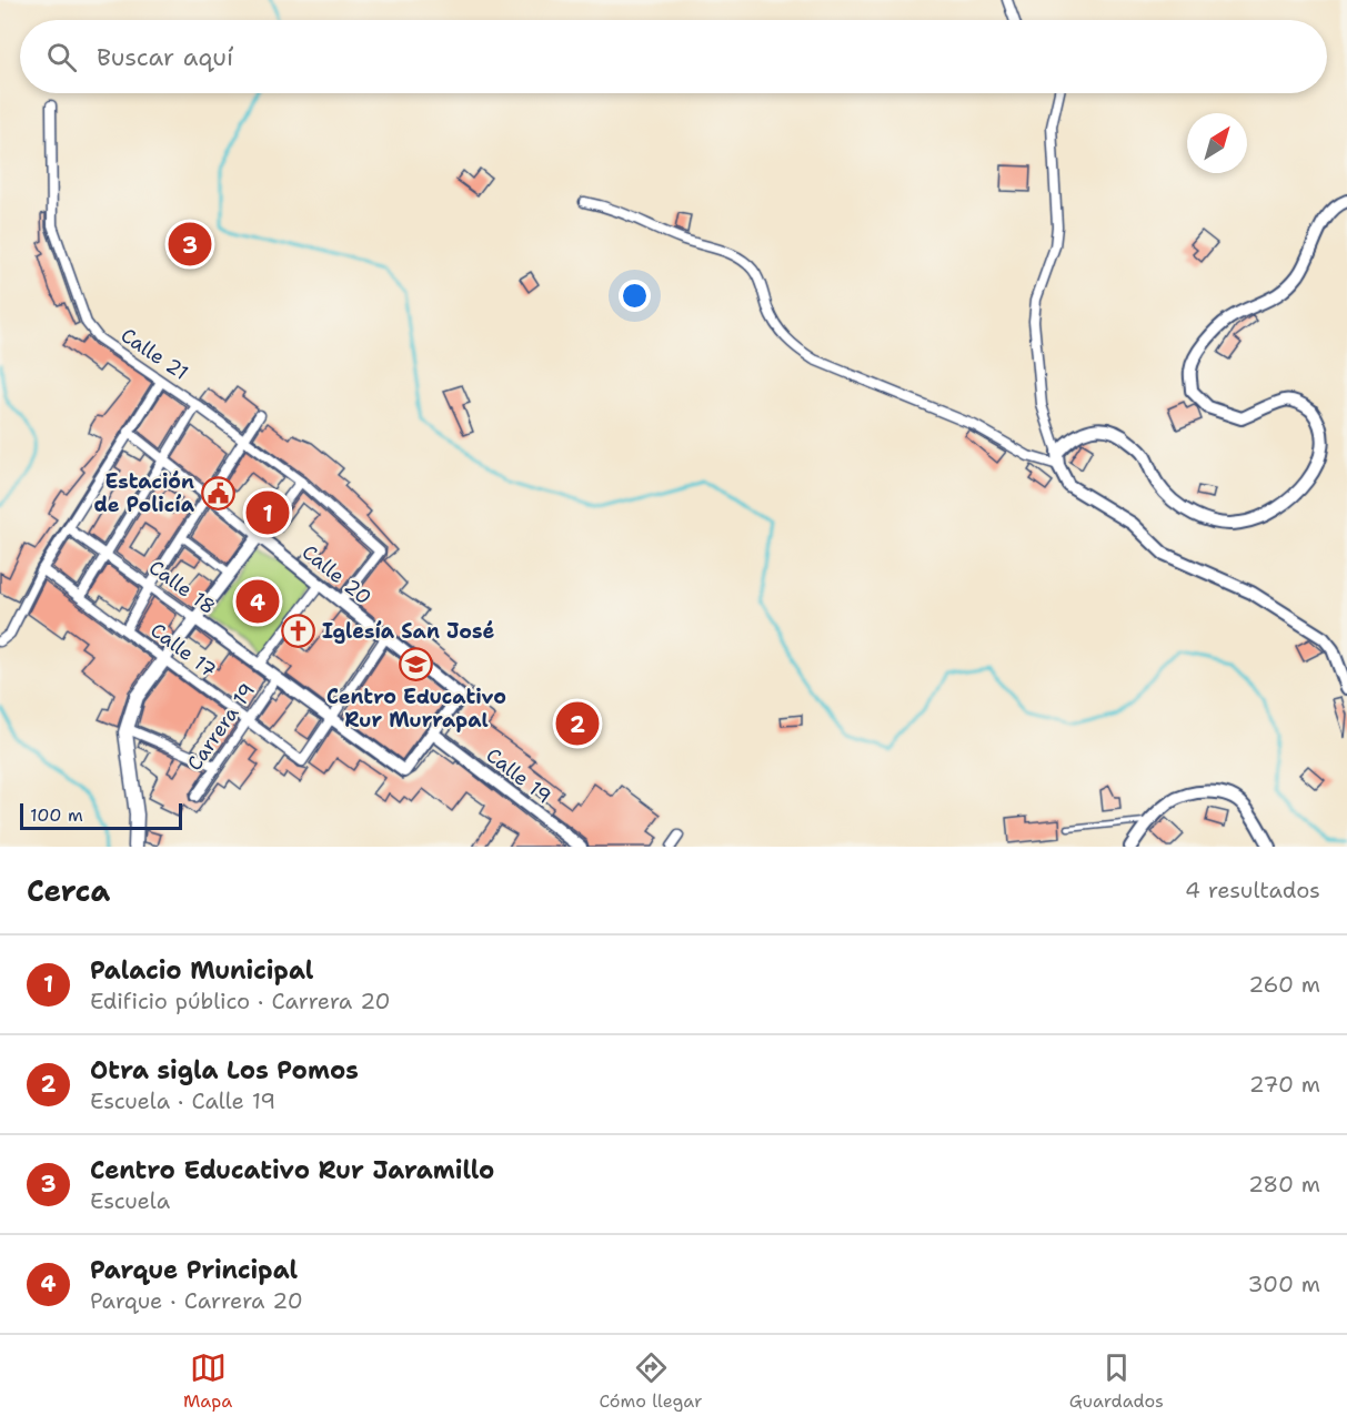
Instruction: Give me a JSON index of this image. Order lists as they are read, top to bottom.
{
  "streets": {
    "street": [
      "Calle 21",
      "Calle 20",
      "Calle 18",
      "Calle 17",
      "Carrera 19",
      "Calle 19"
    ]
  },
  "crossings": [
    ["Calle 21", "Calle 20"],
    ["Calle 20", "Calle 18"],
    ["Calle 20", "Carrera 19"],
    ["Calle 20", "Calle 19"],
    ["Calle 18", "Calle 17"],
    ["Calle 18", "Carrera 19"],
    ["Calle 18", "Calle 19"],
    ["Calle 17", "Carrera 19"]
  ],
  "places": {
    "public building": ["Estación de Policía"],
    "church": ["Iglesía San José"],
    "school or university": ["Centro Educativo Rur Murrapal"]
  },
  "scale_bar": "100 m",
  "north": "top right",
  "page": {
    "search": "Buscar aquí",
    "pins": [
      "3",
      "1",
      "4",
      "2"
    ],
    "scale": "100 m",
    "heading": ["Cerca", "4 resultados"],
    "list": [
      {
        "mark": "1",
        "name": "Palacio Municipal",
        "note": "Edificio público · Carrera 20",
        "value": "260 m"
      },
      {
        "mark": "2",
        "name": "Otra sigla Los Pomos",
        "note": "Escuela · Calle 19",
        "value": "270 m"
      },
      {
        "mark": "3",
        "name": "Centro Educativo Rur Jaramillo",
        "note": "Escuela",
        "value": "280 m"
      },
      {
        "mark": "4",
        "name": "Parque Principal",
        "note": "Parque · Carrera 20",
        "value": "300 m"
      }
    ],
    "nav": ["Mapa", "Cómo llegar", "Guardados"]
  }
}
